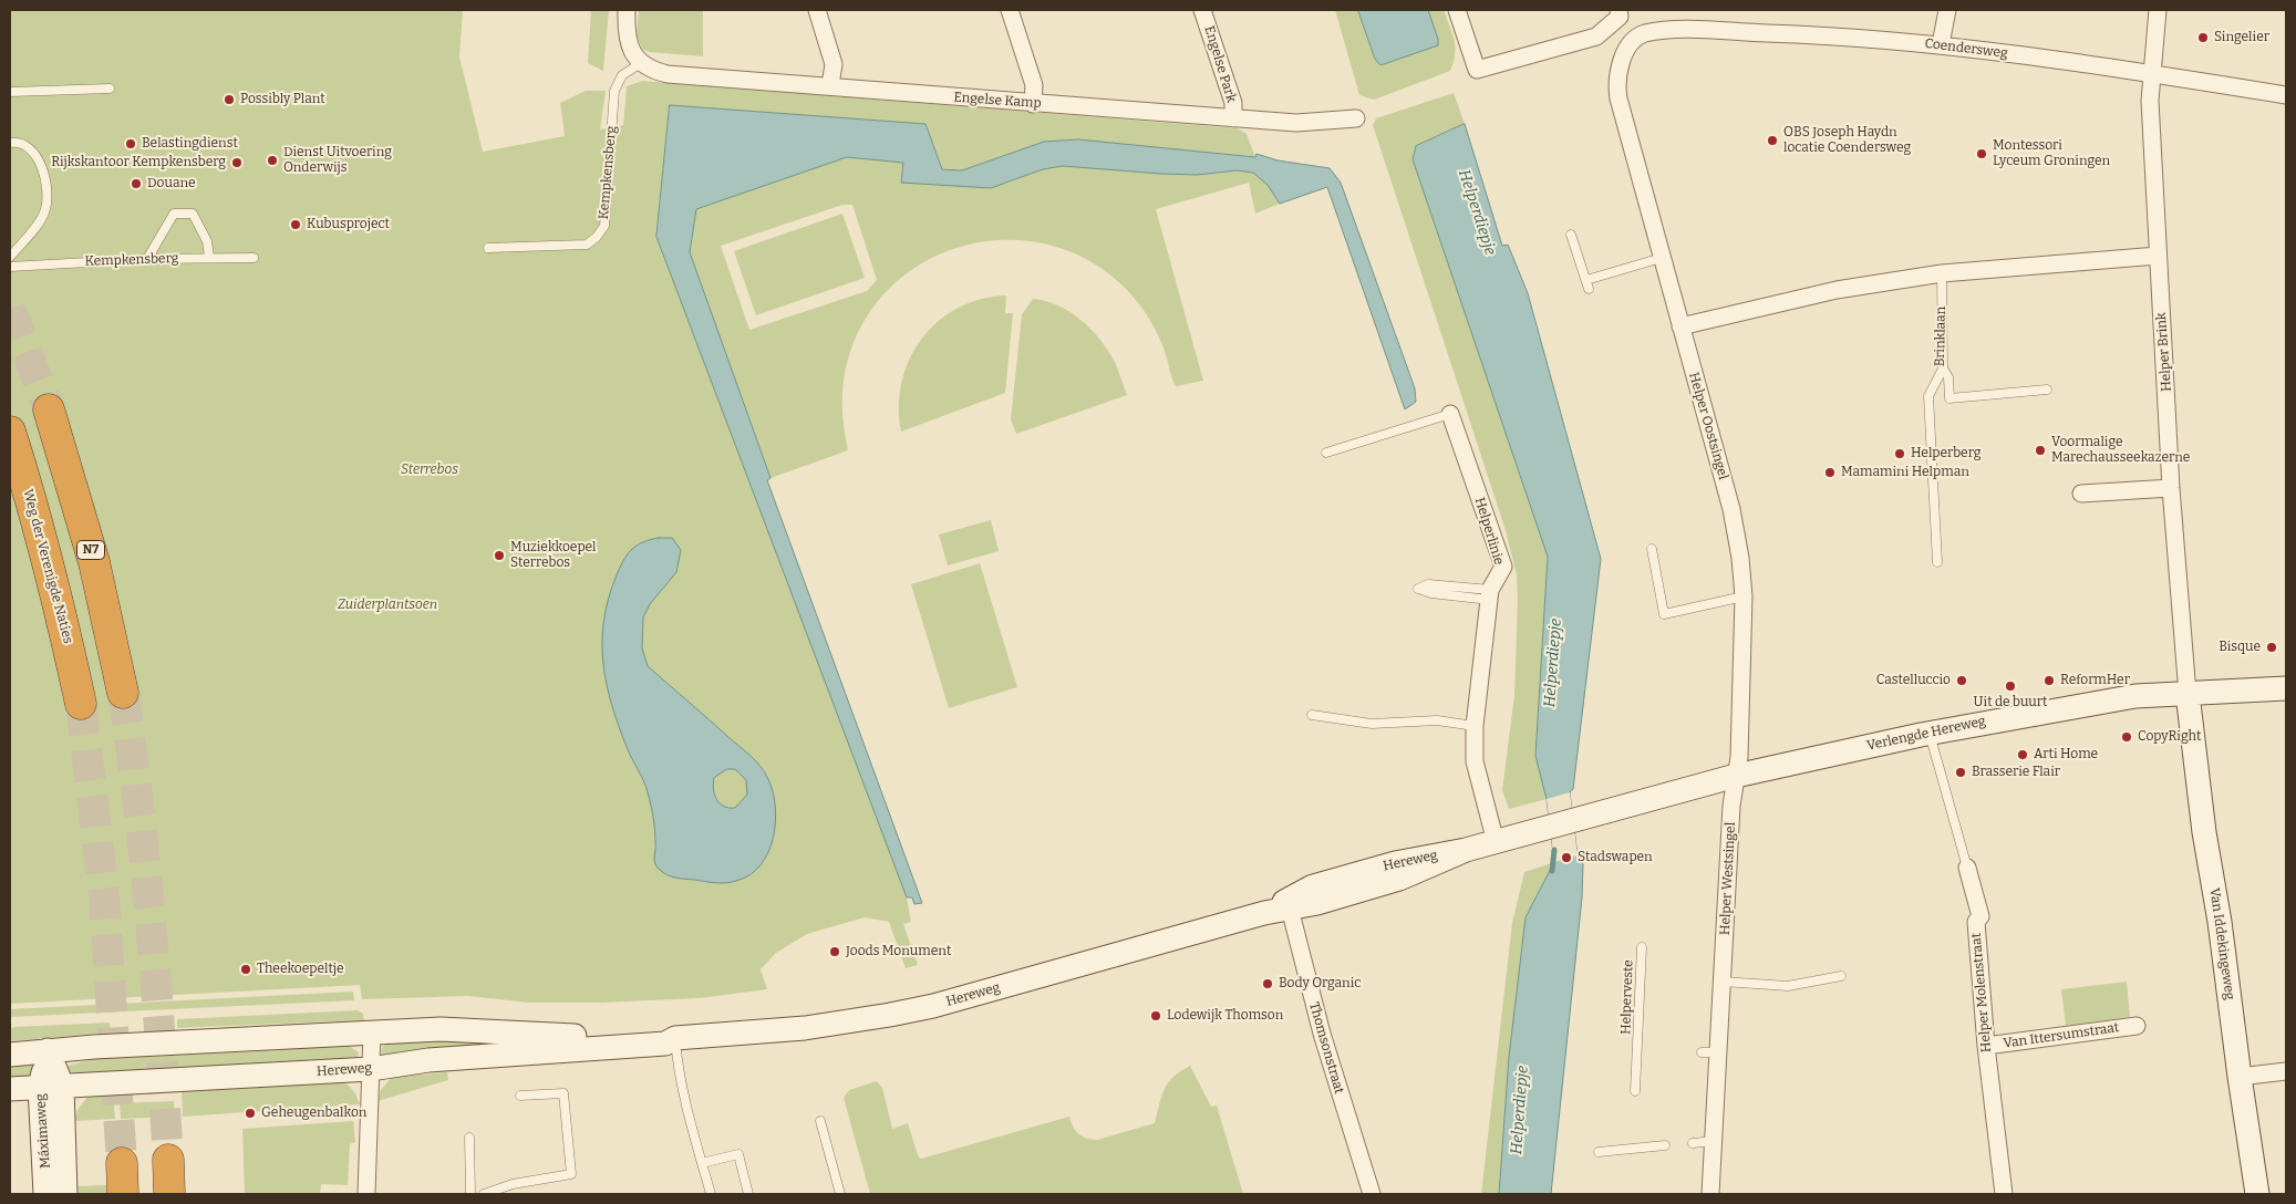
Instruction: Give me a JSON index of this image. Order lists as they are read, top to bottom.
{
  "streets": {
    "highway": ["N7", "Weg der Verenigde Naties"],
    "main road": [
      "Verlengde Hereweg",
      "Hereweg",
      "Van Iddekingeweg",
      "Máximaweg"
    ],
    "street": [
      "Coendersweg",
      "Engelse Park",
      "Engelse Kamp",
      "Helper Brink",
      "Helper Oostsingel",
      "Helperlinie",
      "Helper Westsingel",
      "Helper Molenstraat",
      "Van Ittersumstraat",
      "Thomsonstraat"
    ],
    "lane": ["Kempkensberg", "Brinklaan", "Helperveste"]
  },
  "crossings": [
    ["Coendersweg", "Helper Brink"],
    ["Coendersweg", "Helper Oostsingel"],
    ["Engelse Park", "Engelse Kamp"],
    ["Engelse Kamp", "Kempkensberg"],
    ["Helper Brink", "Verlengde Hereweg"],
    ["Helper Brink", "Van Iddekingeweg"],
    ["Helper Oostsingel", "Verlengde Hereweg"],
    ["Helper Oostsingel", "Helper Westsingel"],
    ["Helperlinie", "Hereweg"],
    ["Verlengde Hereweg", "Hereweg"],
    ["Verlengde Hereweg", "Helper Westsingel"],
    ["Verlengde Hereweg", "Van Iddekingeweg"],
    ["Verlengde Hereweg", "Helper Molenstraat"],
    ["Hereweg", "Thomsonstraat"],
    ["Hereweg", "Máximaweg"],
    ["Helper Molenstraat", "Van Ittersumstraat"]
  ],
  "water": ["Helperdiepje"],
  "parks": ["Sterrebos", "Zuiderplantsoen"],
  "places": [
    "Singelier",
    "Possibly Plant",
    "OBS Joseph Haydn locatie Coendersweg",
    "Belastingdienst",
    "Montessori Lyceum Groningen",
    "Dienst Uitvoering Onderwijs",
    "Rijkskantoor Kempkensberg",
    "Douane",
    "Kubusproject",
    "Voormalige Marechausseekazerne",
    "Helperberg",
    "Mamamini Helpman",
    "Muziekkoepel Sterrebos",
    "Bisque",
    "Castelluccio",
    "ReformHer",
    "Uit de buurt",
    "CopyRight",
    "Arti Home",
    "Brasserie Flair",
    "Stadswapen",
    "Joods Monument",
    "Theekoepeltje",
    "Body Organic",
    "Lodewijk Thomson",
    "Geheugenbalkon"
  ]
}
